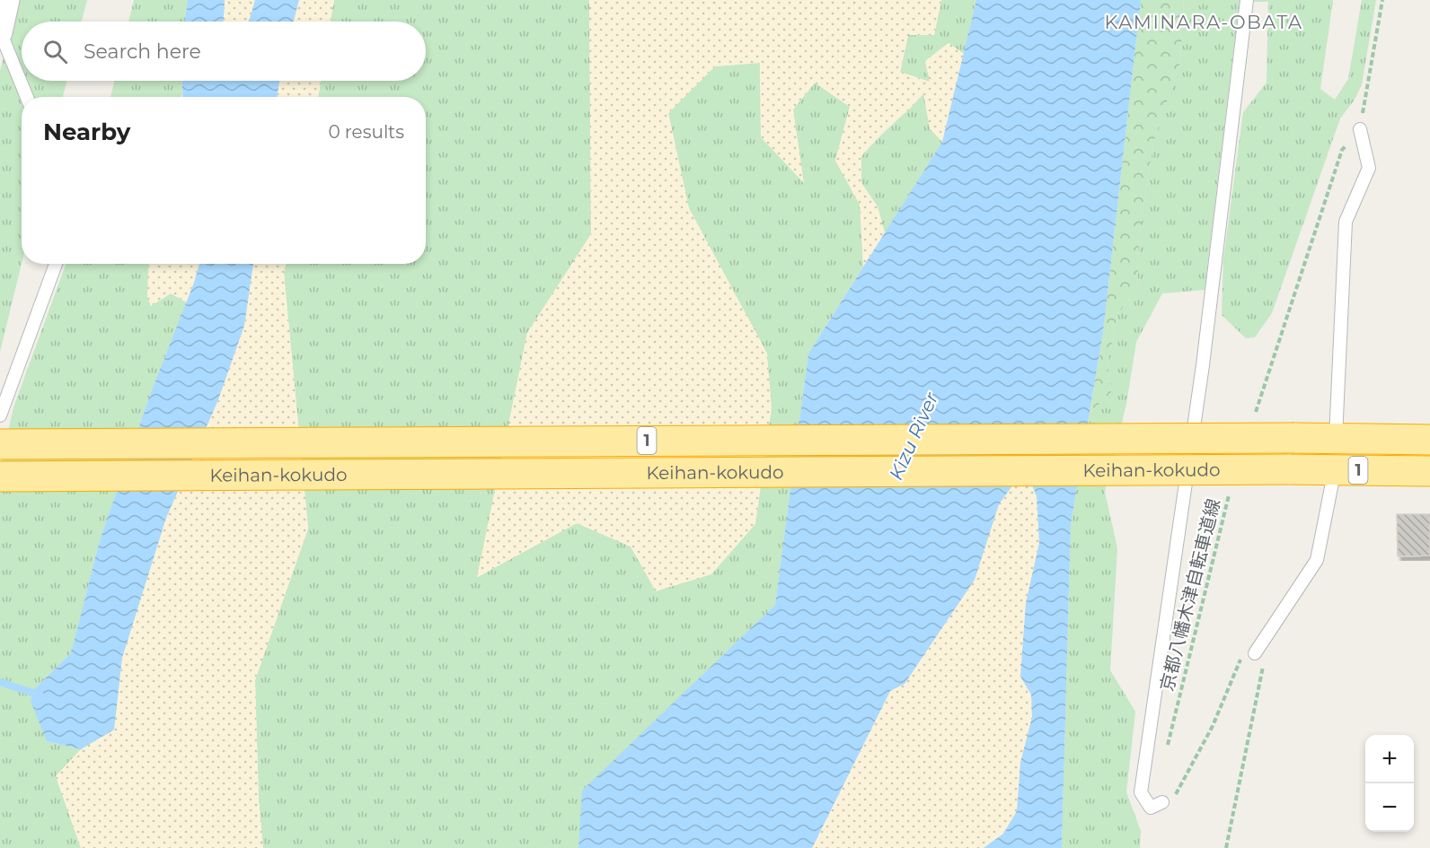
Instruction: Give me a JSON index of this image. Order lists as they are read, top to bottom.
{
  "streets": {
    "highway": ["1", "Keihan-kokudo"],
    "path": ["京都八幡木津自転車道線"]
  },
  "districts": ["KAMINARA-OBATA"],
  "water": ["Kizu River"],
  "page": {
    "search": "Search here",
    "heading": ["Nearby", "0 results"],
    "map_buttons": ["+", "−"]
  }
}
